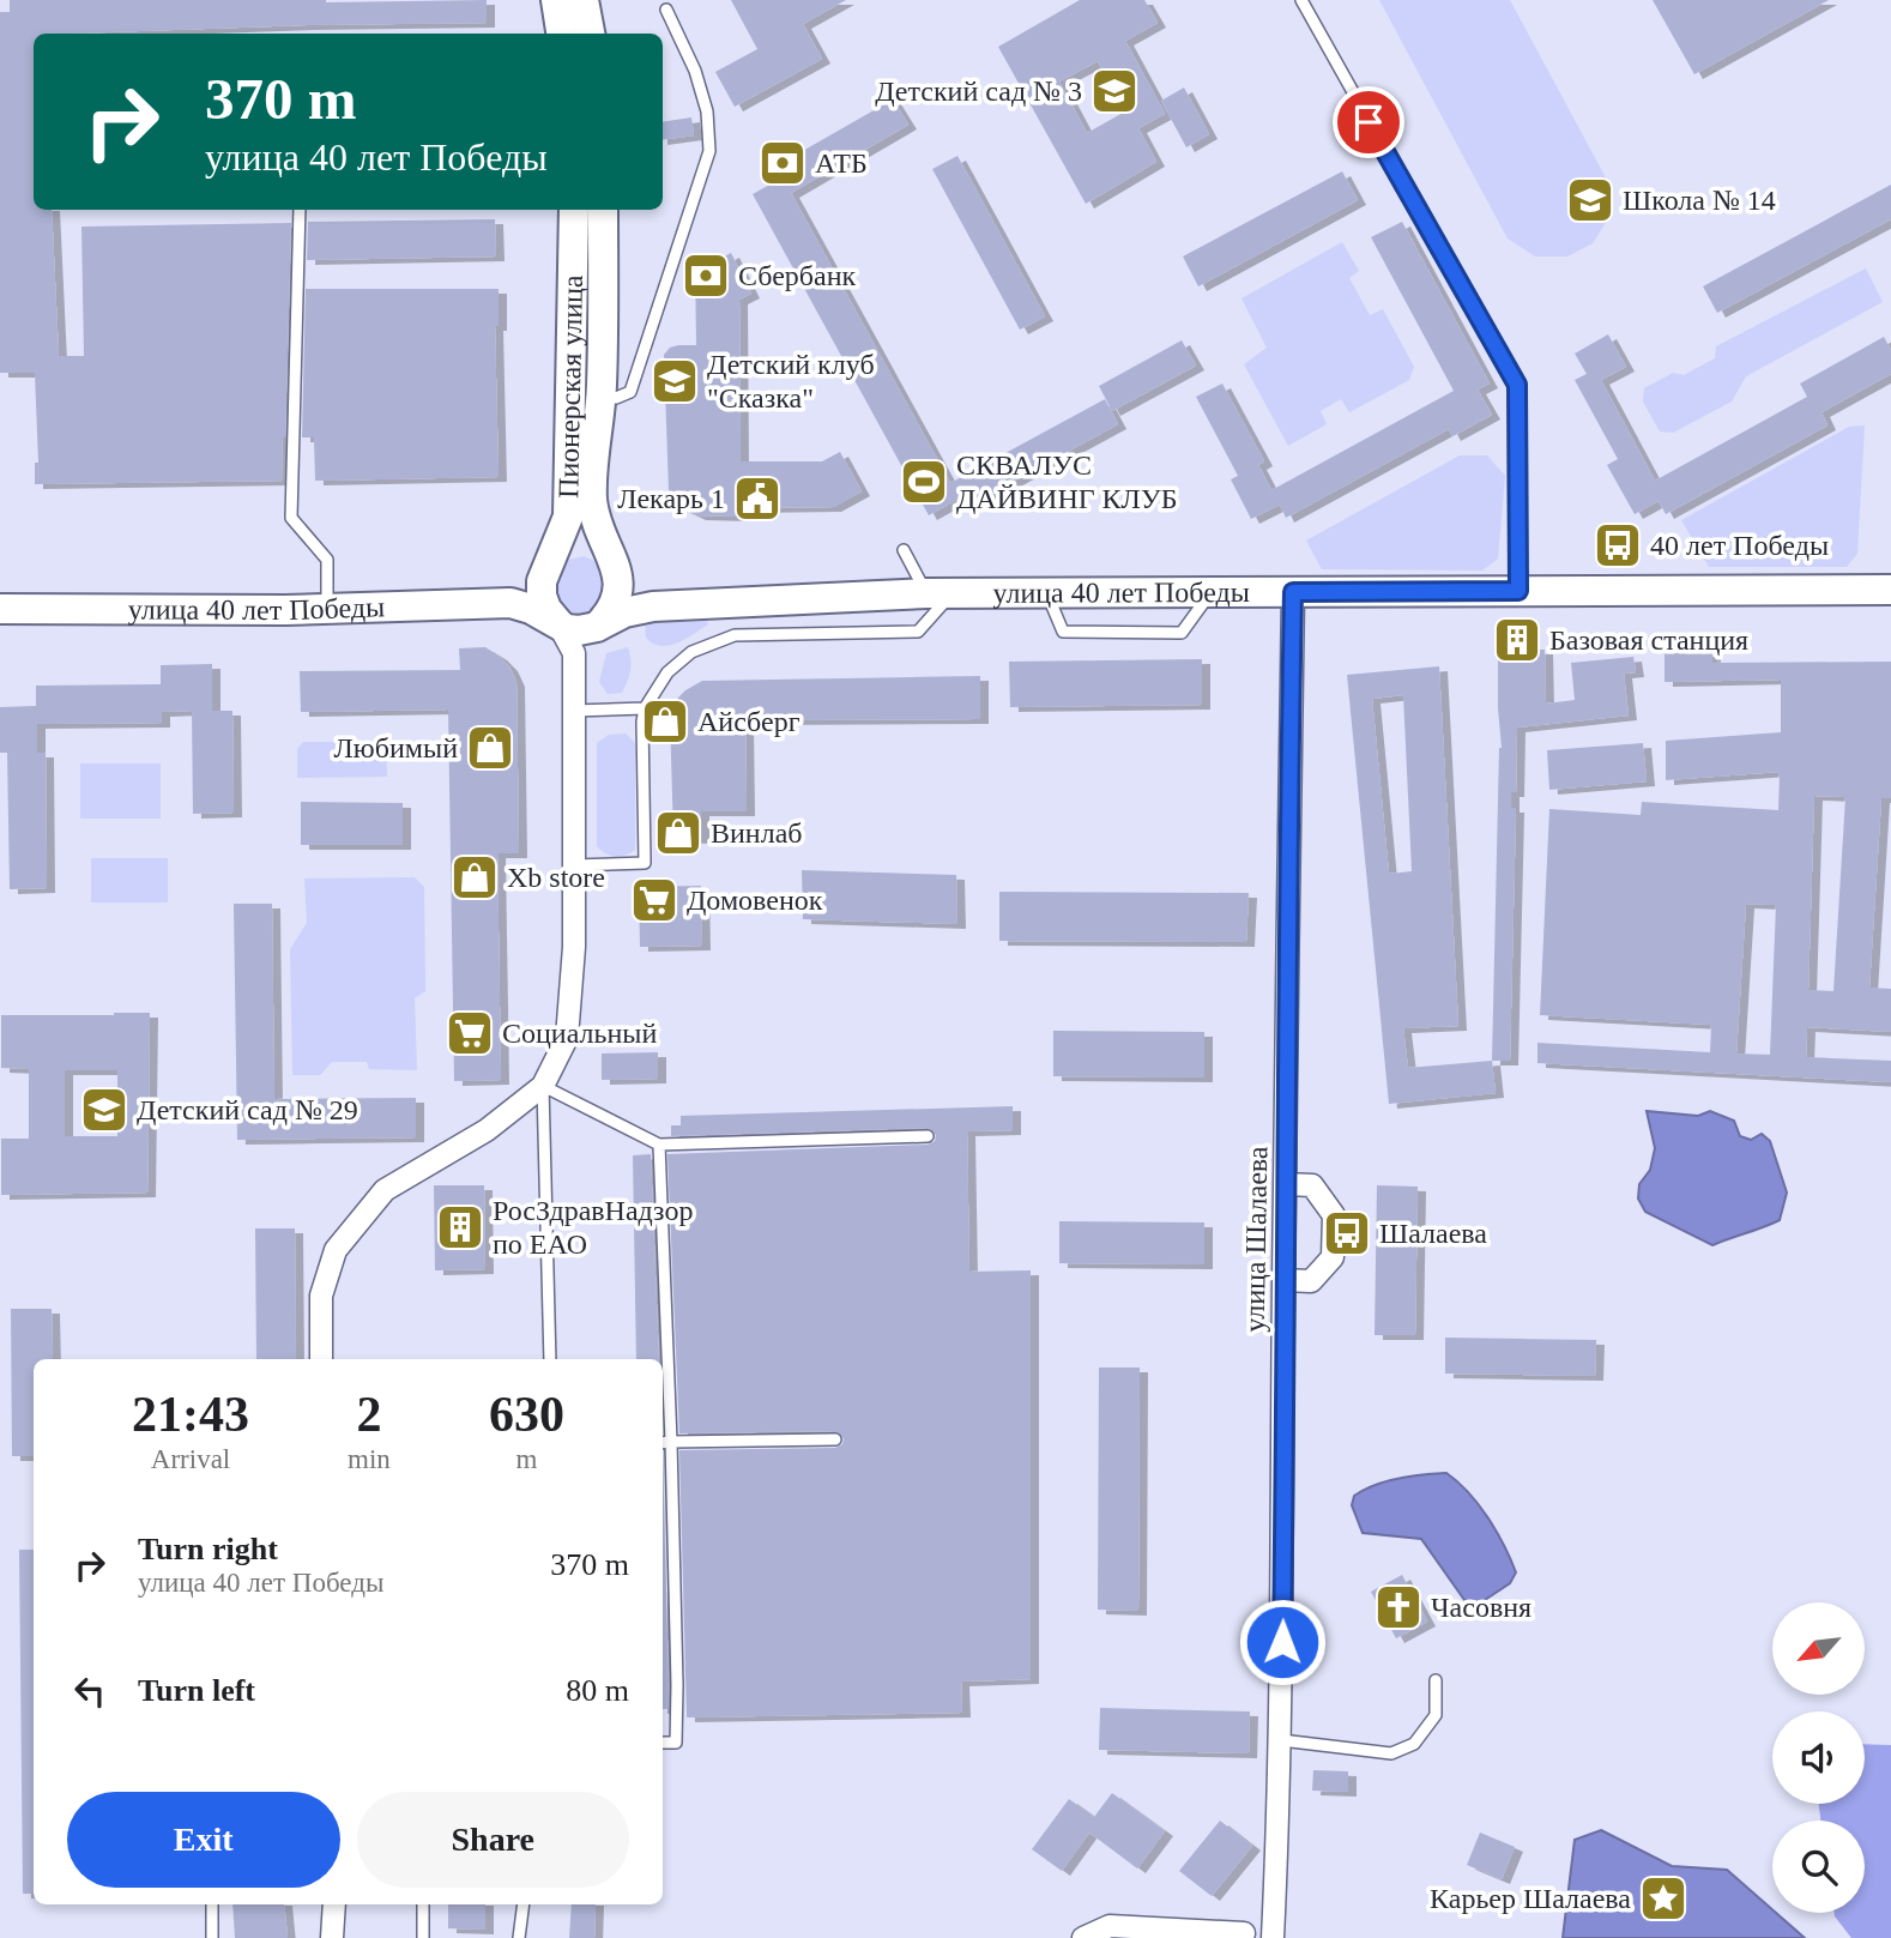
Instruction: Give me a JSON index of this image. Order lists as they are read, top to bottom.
{
  "streets": {
    "main road": ["Пионерская улица", "улица 40 лет Победы"],
    "street": ["улица Шалаева"]
  },
  "crossings": [
    ["Пионерская улица", "улица 40 лет Победы"],
    ["улица 40 лет Победы", "улица Шалаева"]
  ],
  "places": {
    "school or university": [
      "Детский сад № 3",
      "Школа № 14",
      "Детский клуб \"Сказка\"",
      "Детский сад № 29"
    ],
    "bank": ["АТБ", "Сбербанк"],
    "sports": ["СКВАЛУС ДАЙВИНГ КЛУБ"],
    "public building": ["Лекарь 1"],
    "bus stop": ["40 лет Победы", "Шалаева"],
    "building": ["Базовая станция", "РосЗдравНадзор по ЕАО"],
    "shop": [
      "Айсберг",
      "Любимый",
      "Винлаб",
      "Xb store"
    ],
    "supermarket": ["Домовенок", "Социальный"],
    "church": ["Часовня"],
    "place": ["Карьер Шалаева"]
  },
  "north": "bottom left",
  "page": {
    "turn": ["370 m", "улица 40 лет Победы"],
    "eta": [
      "21:43",
      "Arrival",
      "2",
      "min",
      "630",
      "m"
    ],
    "list": [
      {
        "name": "Turn right",
        "note": "улица 40 лет Победы",
        "value": "370 m"
      },
      {
        "name": "Turn left",
        "value": "80 m"
      }
    ],
    "buttons": ["Exit", "Share"]
  }
}
